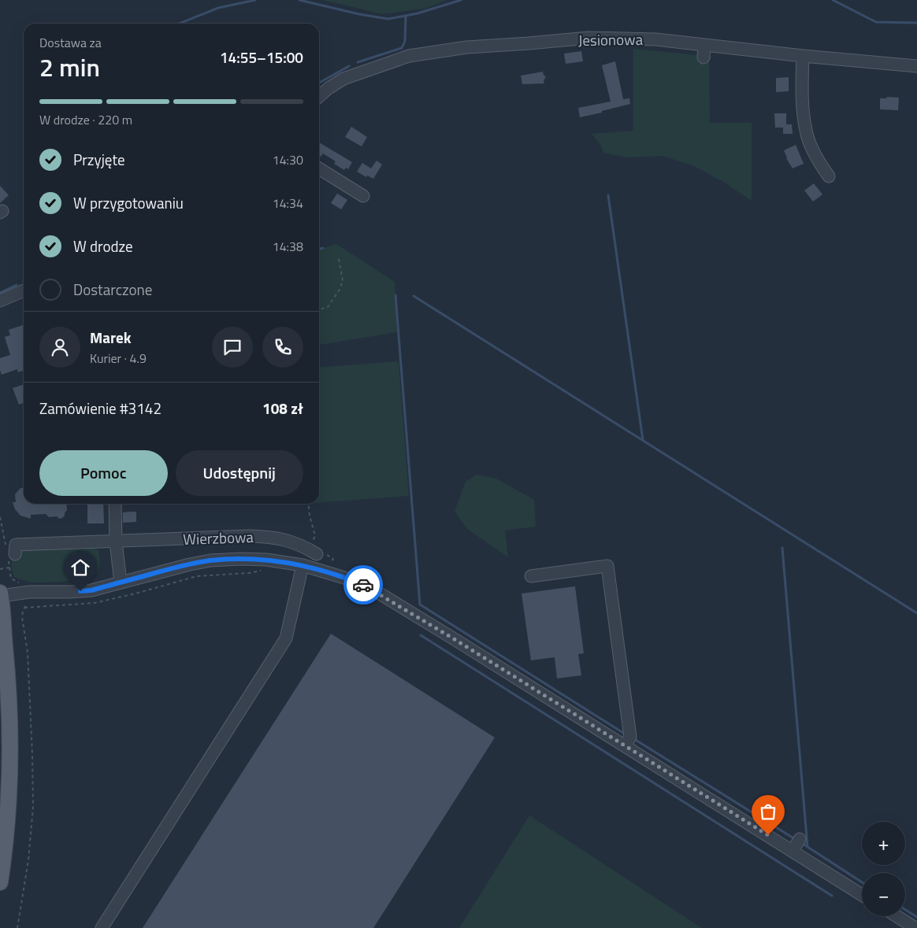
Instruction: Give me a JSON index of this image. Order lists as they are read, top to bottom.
{
  "streets": {
    "street": ["Jesionowa", "Wierzbowa"]
  },
  "page": {
    "heading": ["2 min", "Dostawa za", "14:55–15:00"],
    "panel": [
      "Marek",
      "Kurier · 4.9",
      "Zamówienie #3142",
      "108 zł"
    ],
    "bar": "W drodze · 220 m",
    "list": [
      ["Przyjęte", "14:30"],
      ["W przygotowaniu", "14:34"],
      ["W drodze", "14:38"],
      "Dostarczone"
    ],
    "buttons": ["Pomoc", "Udostępnij"],
    "map_buttons": ["+", "−"]
  }
}
